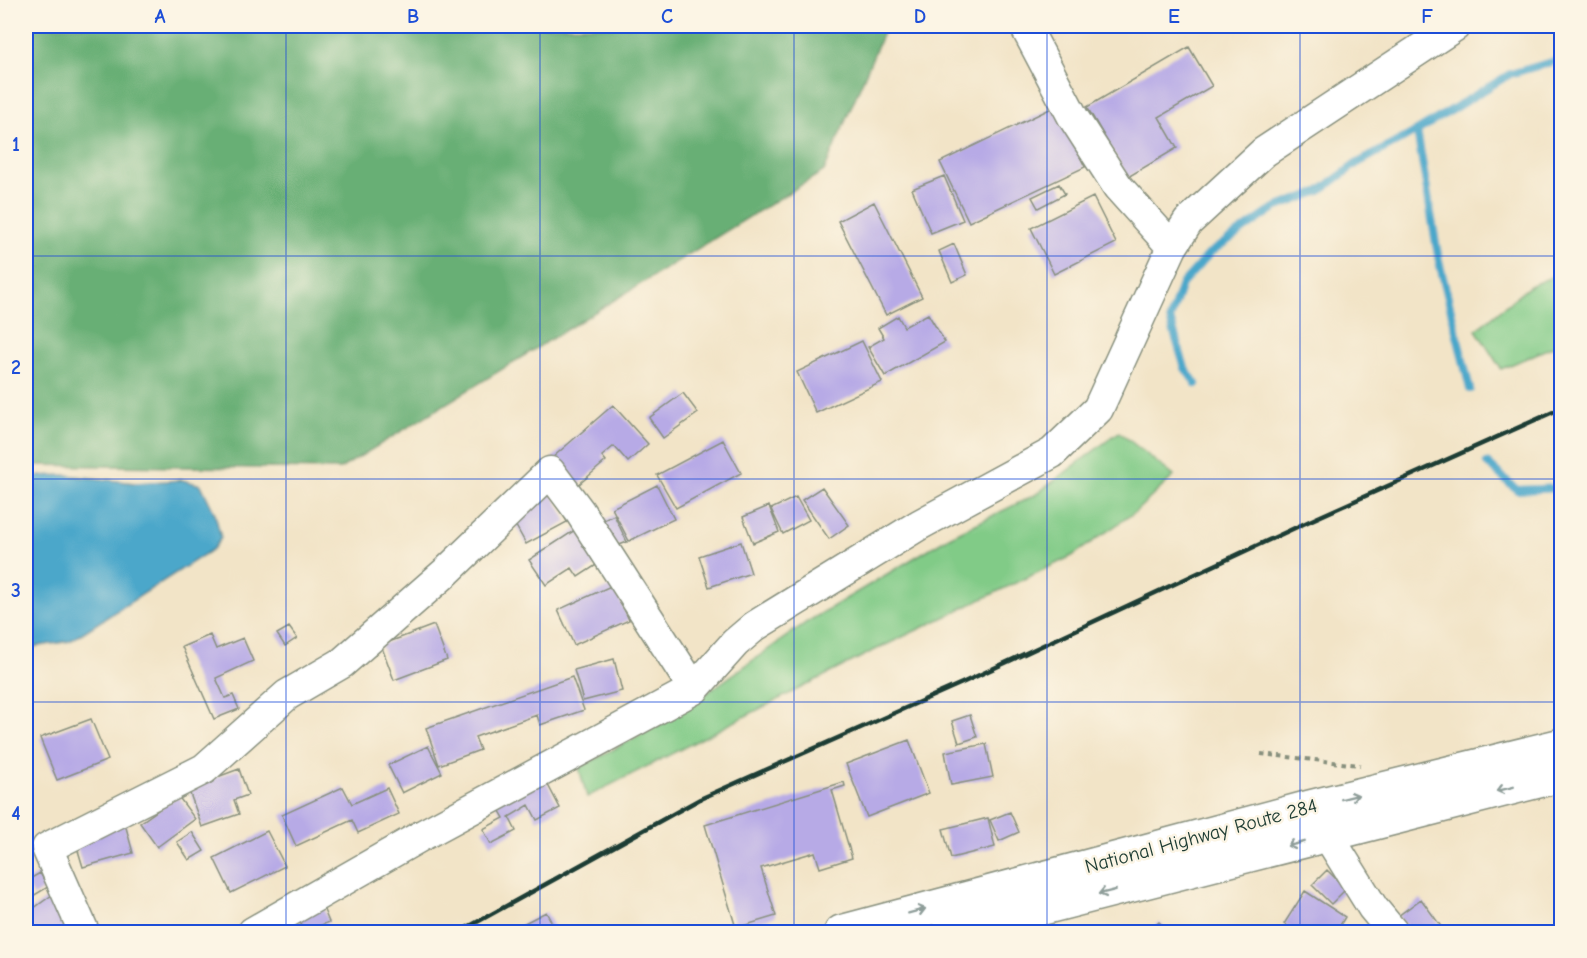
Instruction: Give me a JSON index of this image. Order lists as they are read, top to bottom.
{
  "streets": {
    "highway": ["National Highway Route 284"]
  },
  "grid": {
    "columns": [
      "A",
      "B",
      "C",
      "D",
      "E",
      "F"
    ],
    "rows": [
      "1",
      "2",
      "3",
      "4"
    ]
  }
}
